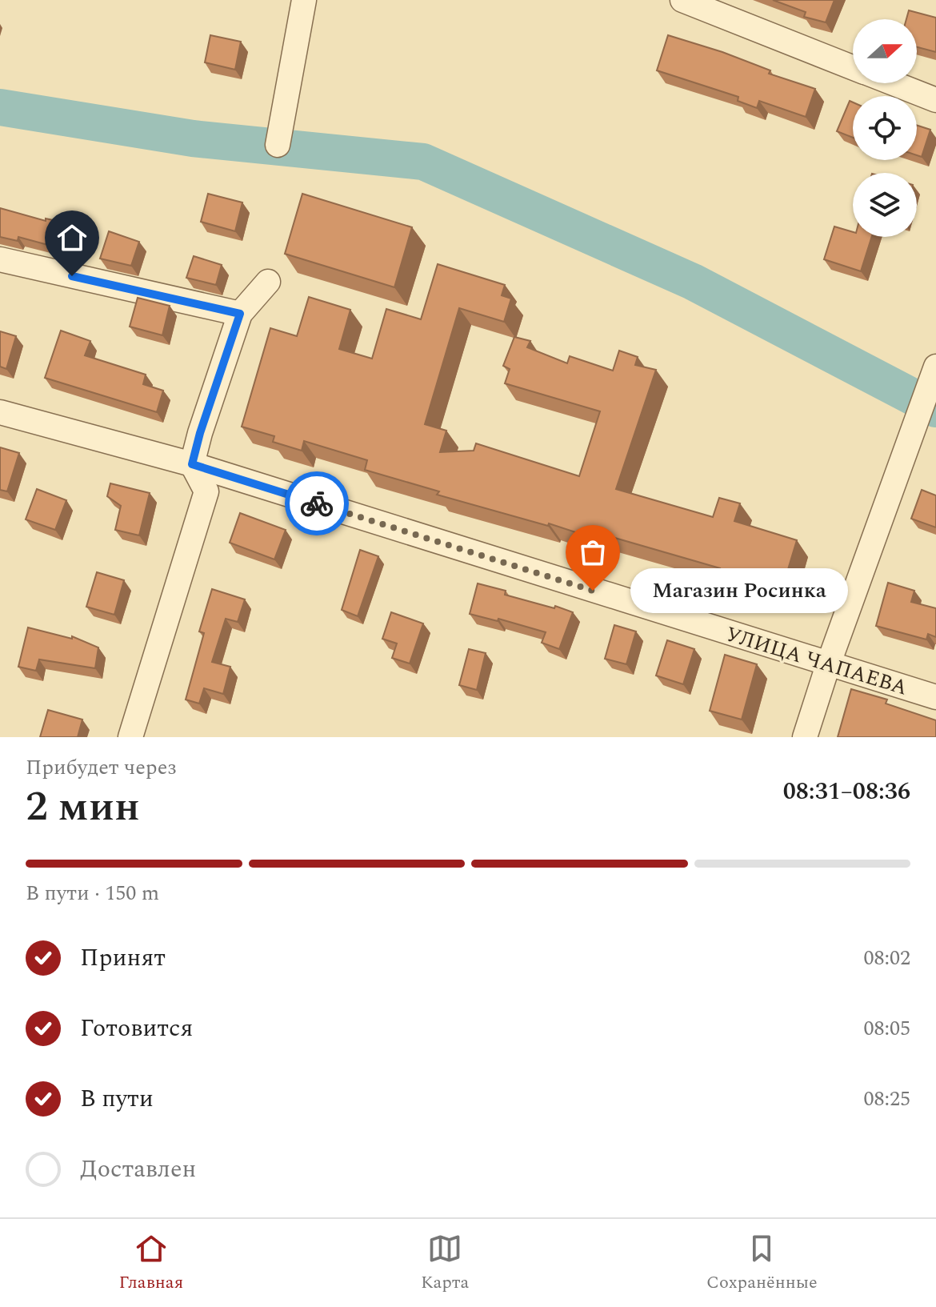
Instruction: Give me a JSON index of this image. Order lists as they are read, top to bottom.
{
  "streets": {
    "street": ["УЛИЦА ЧАПАЕВА"]
  },
  "places": ["Магазин Росинка"],
  "north": "right",
  "page": {
    "bubble": "Магазин Росинка",
    "heading": ["2 мин", "Прибудет через", "08:31–08:36"],
    "bar": "В пути · 150 m",
    "list": [
      ["Принят", "08:02"],
      ["Готовится", "08:05"],
      ["В пути", "08:25"],
      "Доставлен"
    ],
    "tabs": ["Главная", "Карта", "Сохранённые"]
  }
}
